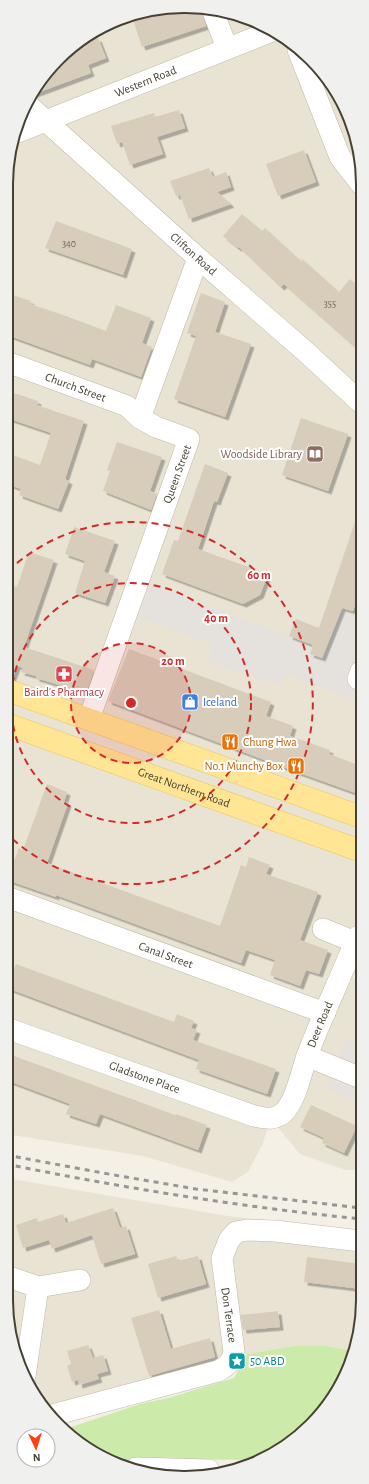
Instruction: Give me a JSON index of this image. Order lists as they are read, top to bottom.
{
  "streets": {
    "main road": ["Great Northern Road"],
    "street": [
      "Western Road",
      "Clifton Road",
      "Church Street",
      "Queen Street",
      "Canal Street",
      "Deer Road",
      "Gladstone Place",
      "Don Terrace"
    ]
  },
  "crossings": [
    ["Western Road", "Clifton Road"],
    ["Church Street", "Queen Street"],
    ["Canal Street", "Deer Road"],
    ["Deer Road", "Gladstone Place"]
  ],
  "places": {
    "library": ["Woodside Library"],
    "pharmacy": ["Baird's Pharmacy"],
    "shop": ["Iceland"],
    "restaurant": ["Chung Hwa", "No.1 Munchy Box"],
    "place": ["50 ABD"]
  },
  "house_numbers": ["340", "355"],
  "north": "bottom",
  "rings": ["60 m", "40 m", "20 m"]
}
